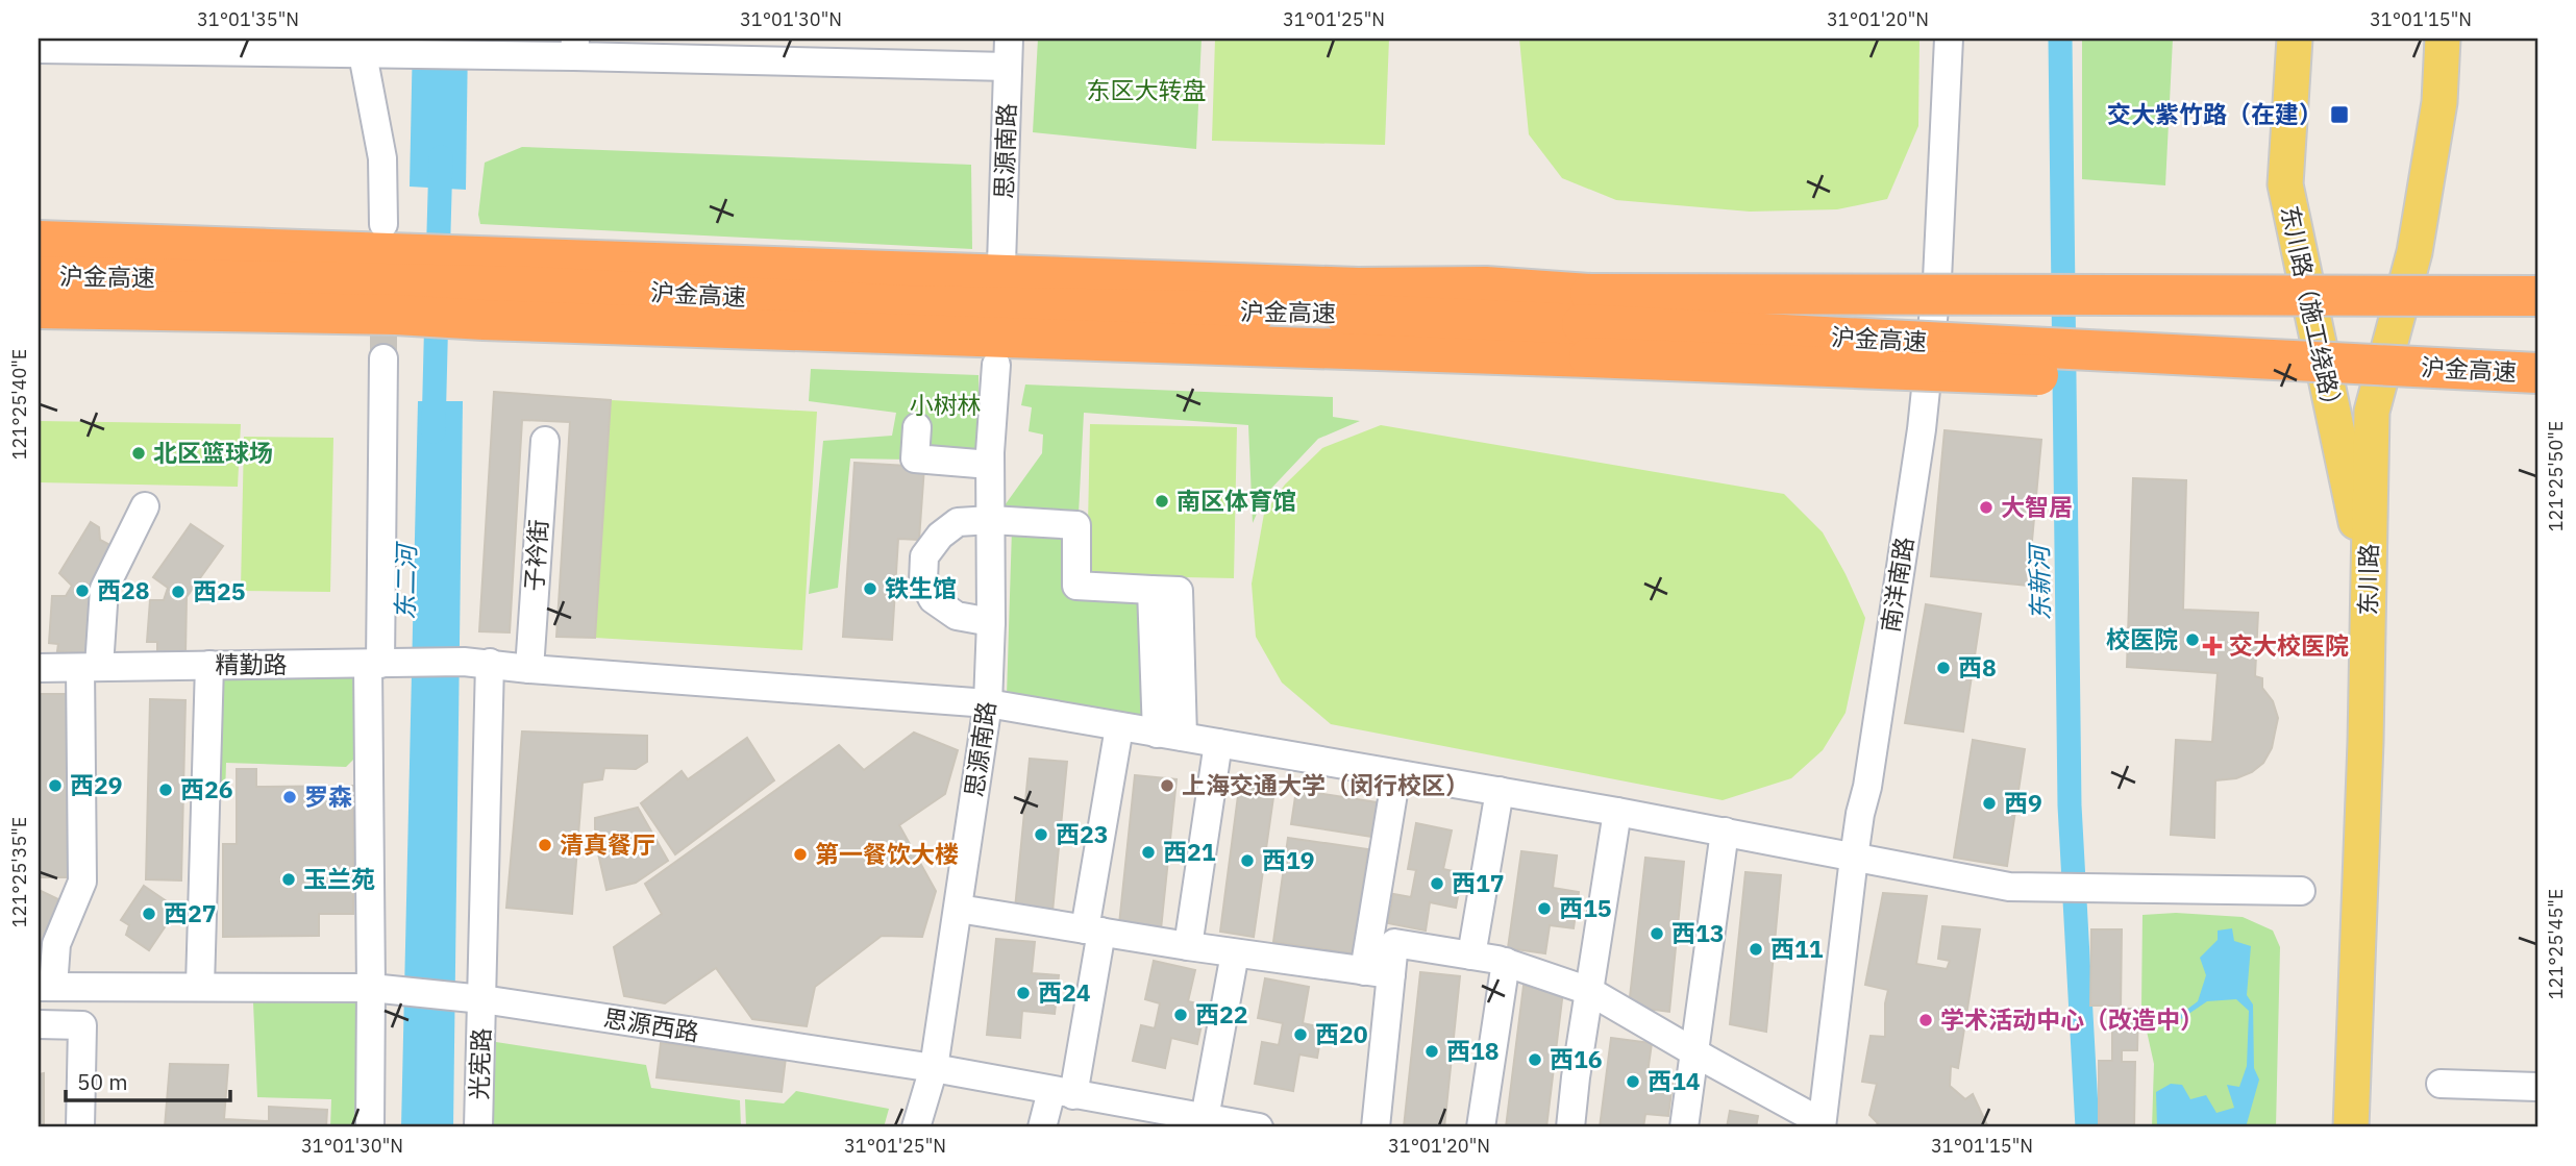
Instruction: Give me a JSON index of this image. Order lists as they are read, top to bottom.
{
  "streets": {
    "highway": ["沪金高速"],
    "main road": ["东川路（施工绕路）", "东川路"],
    "street": [
      "思源南路",
      "子衿街",
      "南洋南路",
      "精勤路",
      "思源西路",
      "光宪路"
    ]
  },
  "crossings": [
    ["思源南路", "精勤路"],
    ["思源南路", "思源西路"],
    ["东川路（施工绕路）", "东川路"],
    ["子衿街", "精勤路"],
    ["南洋南路", "精勤路"],
    ["精勤路", "光宪路"],
    ["思源西路", "光宪路"]
  ],
  "water": ["东二河", "东新河"],
  "parks": ["东区大转盘", "小树林"],
  "places": {
    "transit": ["交大紫竹路（在建）"],
    "other": [
      "北区篮球场",
      "南区体育馆",
      "大智居",
      "铁生馆",
      "西28",
      "西25",
      "校医院",
      "西8",
      "西29",
      "上海交通大学（闵行校区）",
      "西26",
      "罗森",
      "西9",
      "西23",
      "清真餐厅",
      "西21",
      "第一餐饮大楼",
      "西19",
      "玉兰苑",
      "西17",
      "西15",
      "西27",
      "西13",
      "西11",
      "西24",
      "西22",
      "学术活动中心（改造中）",
      "西20",
      "西18",
      "西16",
      "西14"
    ],
    "health": ["交大校医院"]
  },
  "scale_bar": "50 m",
  "coordinates": [
    "31°01'35\"N",
    "31°01'30\"N",
    "31°01'25\"N",
    "31°01'20\"N",
    "31°01'15\"N",
    "121°25'40\"E",
    "121°25'50\"E",
    "121°25'35\"E",
    "121°25'45\"E"
  ]
}
